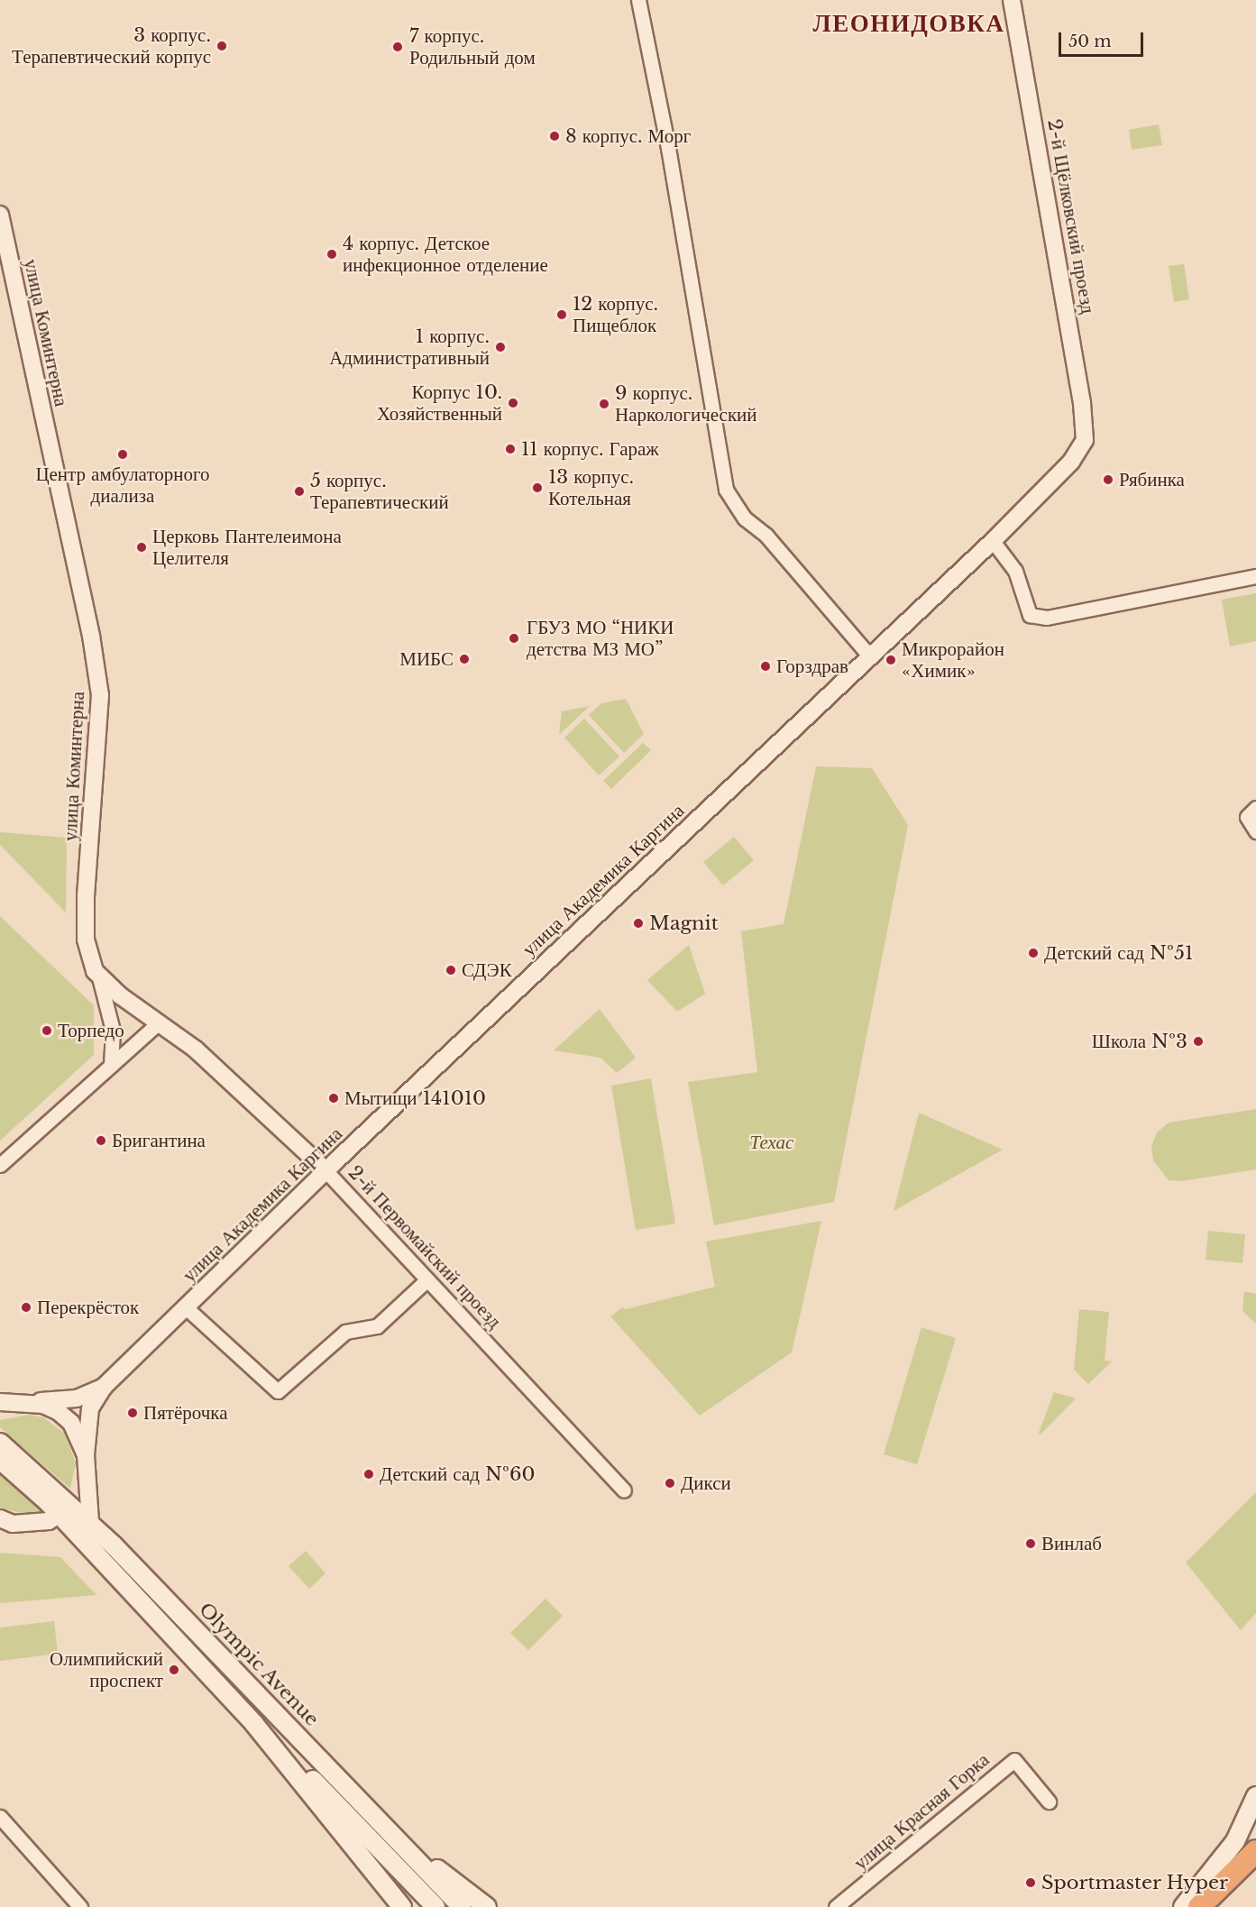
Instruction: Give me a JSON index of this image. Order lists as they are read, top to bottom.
{
  "streets": {
    "main road": ["Olympic Avenue"],
    "street": [
      "2-й Щёлковский проезд",
      "улица Коминтерна",
      "улица Академика Каргина",
      "2-й Первомайский проезд",
      "улица Красная Горка"
    ]
  },
  "crossings": [
    ["2-й Щёлковский проезд", "улица Академика Каргина"],
    ["улица Академика Каргина", "2-й Первомайский проезд"]
  ],
  "districts": ["ЛЕОНИДОВКА"],
  "parks": ["Техас"],
  "places": [
    "3 корпус. Терапевтический корпус",
    "7 корпус. Родильный дом",
    "8 корпус. Морг",
    "4 корпус. Детское инфекционное отделение",
    "12 корпус. Пищеблок",
    "1 корпус. Административный",
    "Корпус 10. Хозяйственный",
    "9 корпус. Наркологический",
    "11 корпус. Гараж",
    "Центр амбулаторного диализа",
    "Рябинка",
    "13 корпус. Котельная",
    "5 корпус. Терапевтический",
    "Церковь Пантелеимона Целителя",
    "ГБУЗ МО “НИКИ детства МЗ МО”",
    "МИБС",
    "Микрорайон «Химик»",
    "Горздрав",
    "Magnit",
    "Детский сад №51",
    "СДЭК",
    "Торпедо",
    "Школа №3",
    "Мытищи 141010",
    "Бригантина",
    "Перекрёсток",
    "Пятёрочка",
    "Детский сад №60",
    "Дикси",
    "Винлаб",
    "Олимпийский проспект",
    "Sportmaster Hyper"
  ],
  "scale_bar": "50 m"
}
